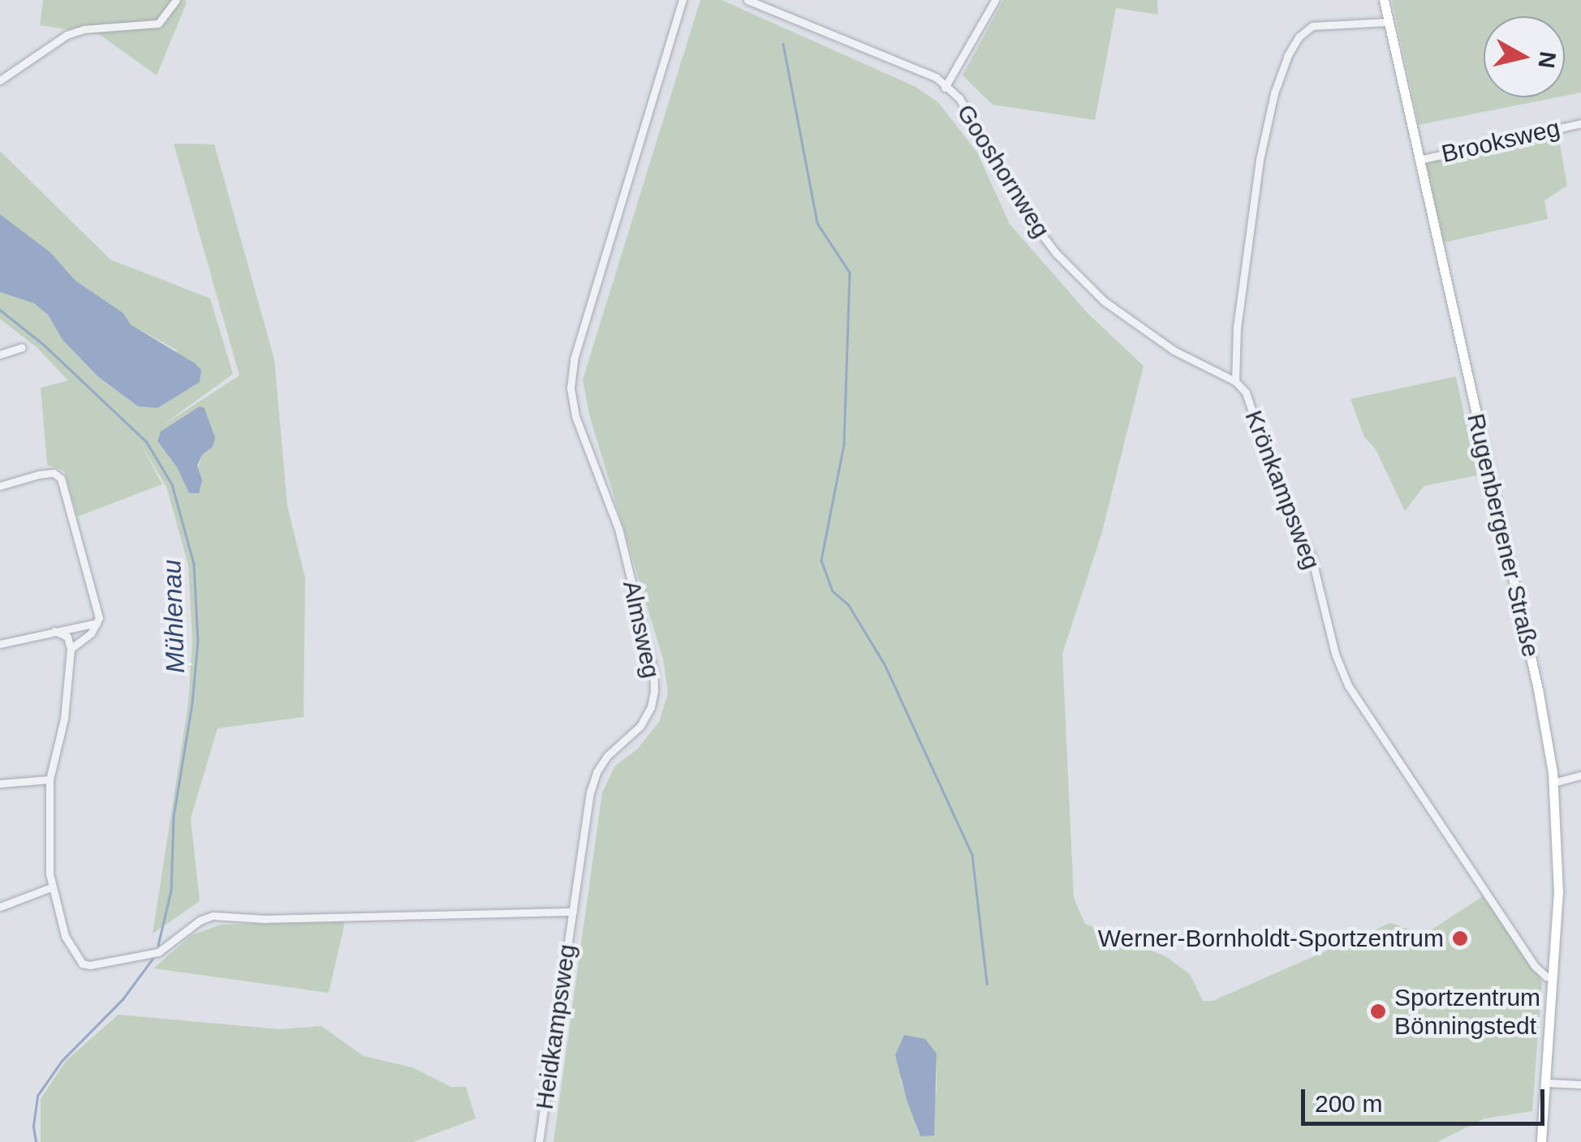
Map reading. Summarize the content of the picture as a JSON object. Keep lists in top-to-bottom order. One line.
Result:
{"streets":{"main road":["Rugenbergener Straße"],"street":["Brooksweg","Gooshornweg","Krönkampsweg","Almsweg","Heidkampsweg"]},"crossings":[["Brooksweg","Rugenbergener Straße"],["Gooshornweg","Krönkampsweg"],["Krönkampsweg","Rugenbergener Straße"],["Almsweg","Heidkampsweg"]],"water":["Mühlenau"],"places":["Werner-Bornholdt-Sportzentrum","Sportzentrum Bönningstedt"],"scale_bar":"200 m","north":"right"}
